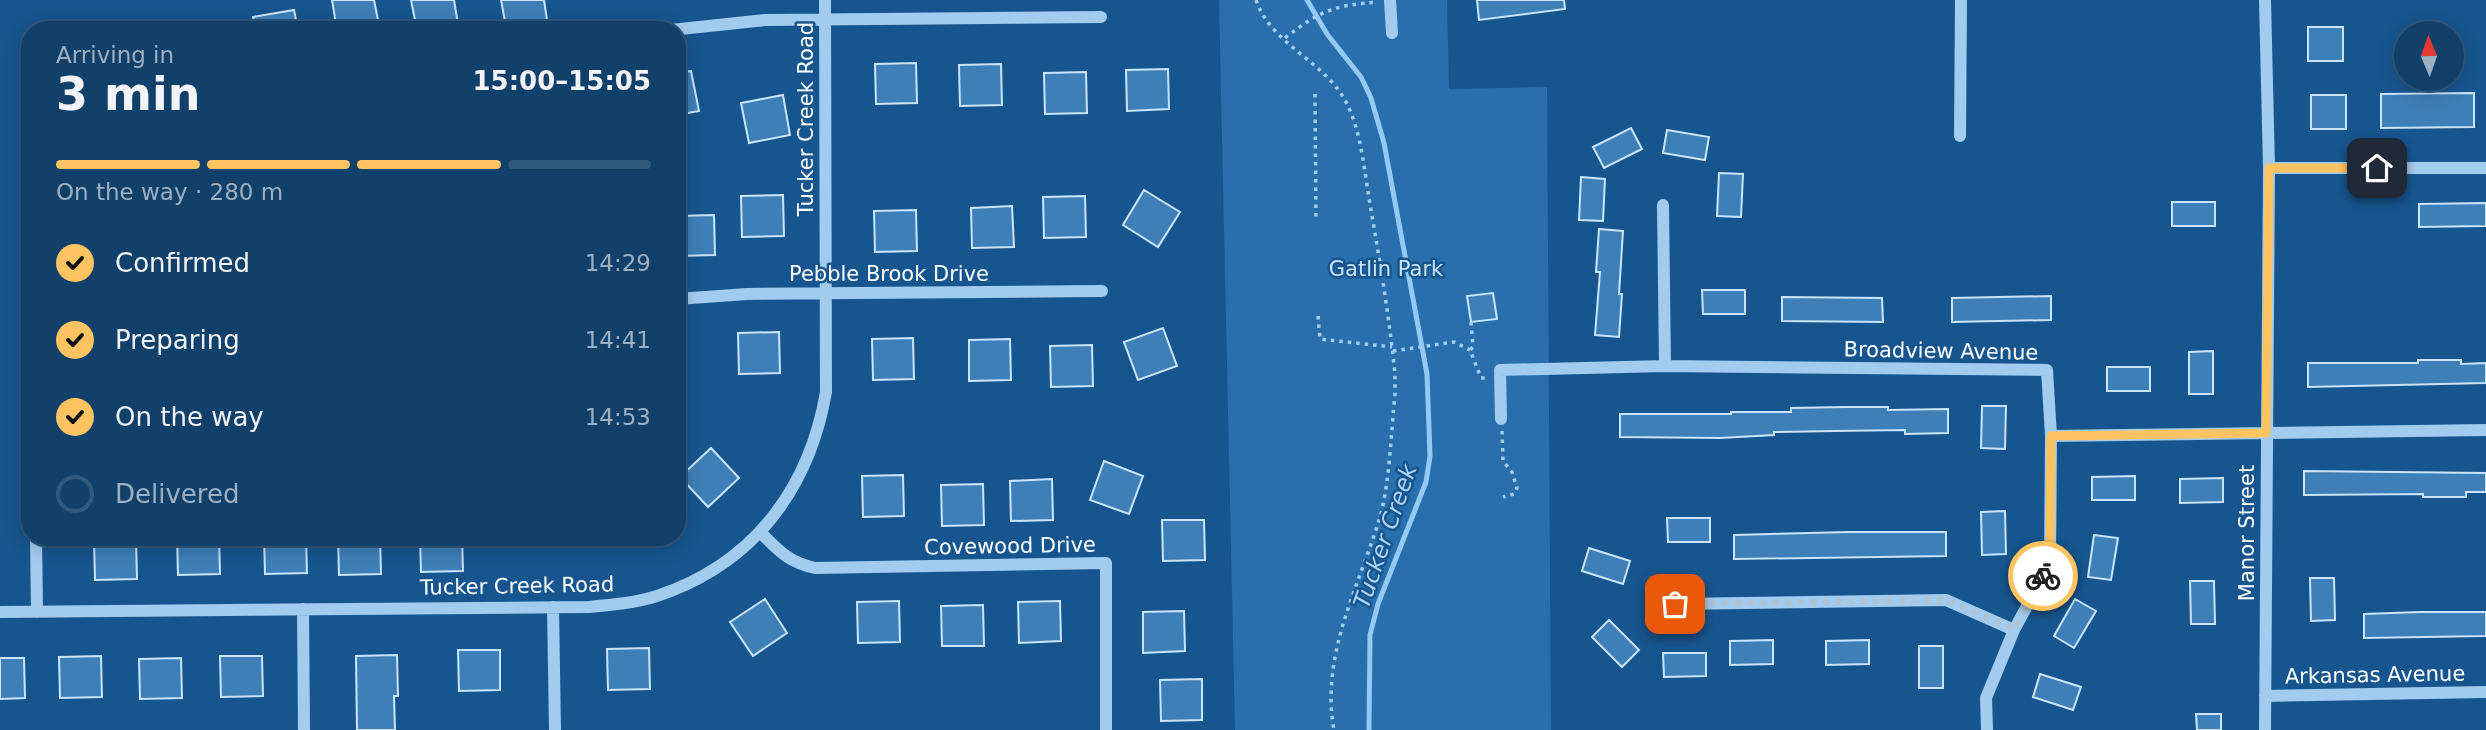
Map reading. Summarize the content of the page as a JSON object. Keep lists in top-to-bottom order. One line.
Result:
{"streets":{"street":["Tucker Creek Road","Pebble Brook Drive","Broadview Avenue","Manor Street","Covewood Drive","Arkansas Avenue"]},"crossings":[["Tucker Creek Road","Pebble Brook Drive"],["Tucker Creek Road","Covewood Drive"],["Manor Street","Arkansas Avenue"]],"water":["Tucker Creek"],"parks":["Gatlin Park"],"north":"top","page":{"heading":["3 min","Arriving in","15:00–15:05"],"bar":"On the way · 280 m","list":[["Confirmed","14:29"],["Preparing","14:41"],["On the way","14:53"],"Delivered"]}}
